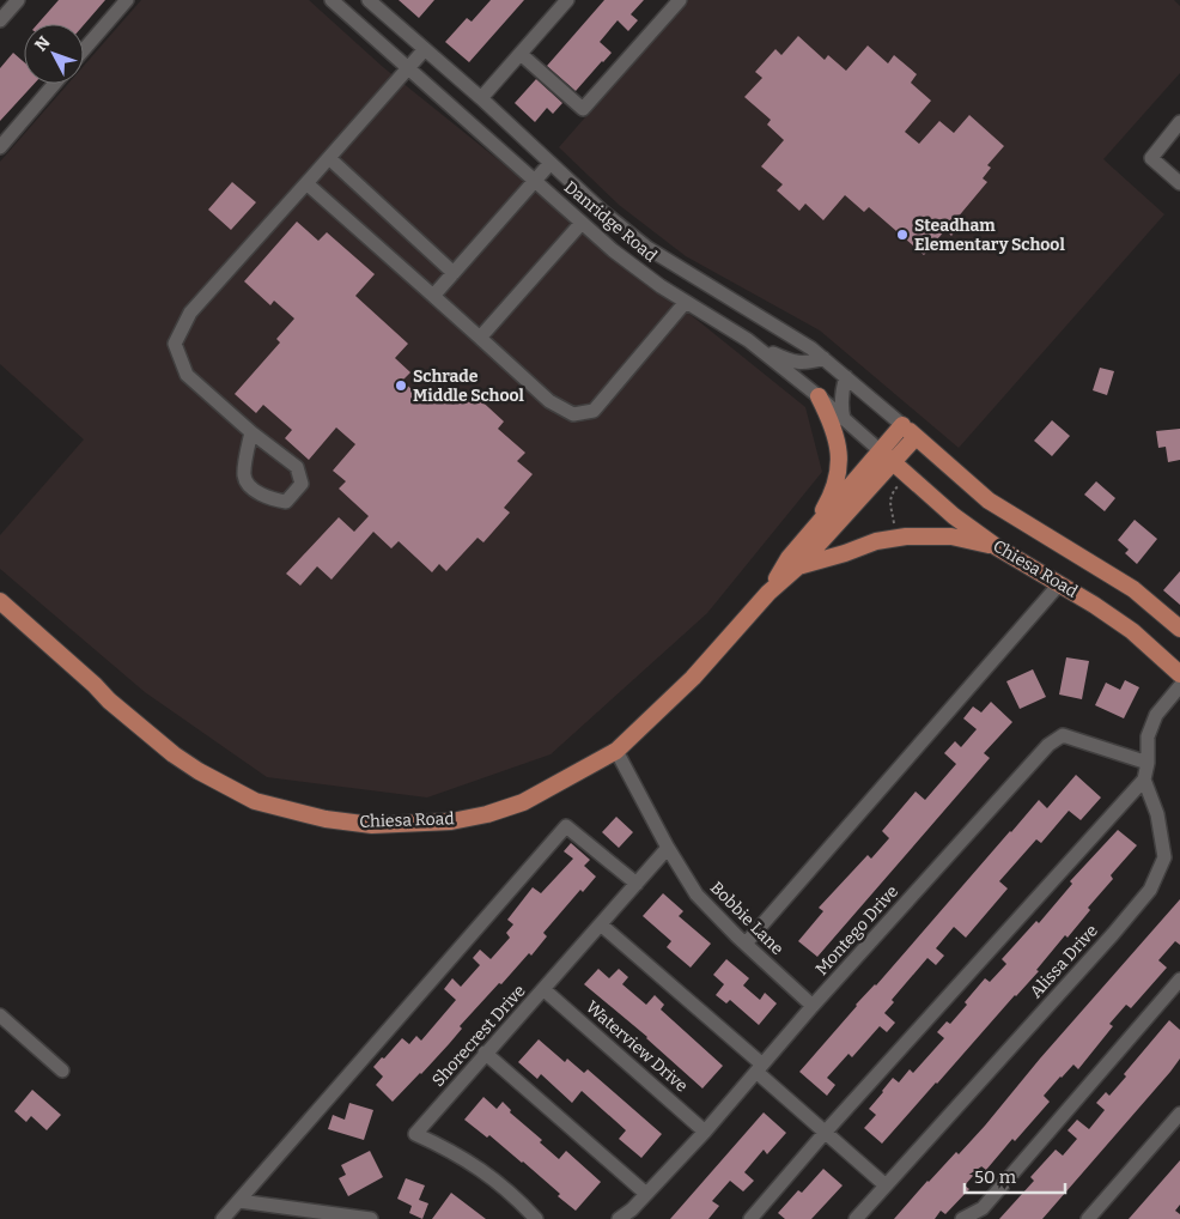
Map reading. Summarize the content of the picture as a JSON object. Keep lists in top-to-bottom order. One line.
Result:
{"streets":{"main road":["Chiesa Road"],"street":["Danridge Road","Bobbie Lane","Montego Drive","Alissa Drive","Shorecrest Drive","Waterview Drive"]},"crossings":[["Danridge Road","Chiesa Road"],["Chiesa Road","Bobbie Lane"],["Bobbie Lane","Montego Drive"],["Bobbie Lane","Shorecrest Drive"],["Montego Drive","Waterview Drive"],["Shorecrest Drive","Waterview Drive"]],"places":["Steadham Elementary School","Schrade Middle School"],"scale_bar":"50 m","north":"top left"}
